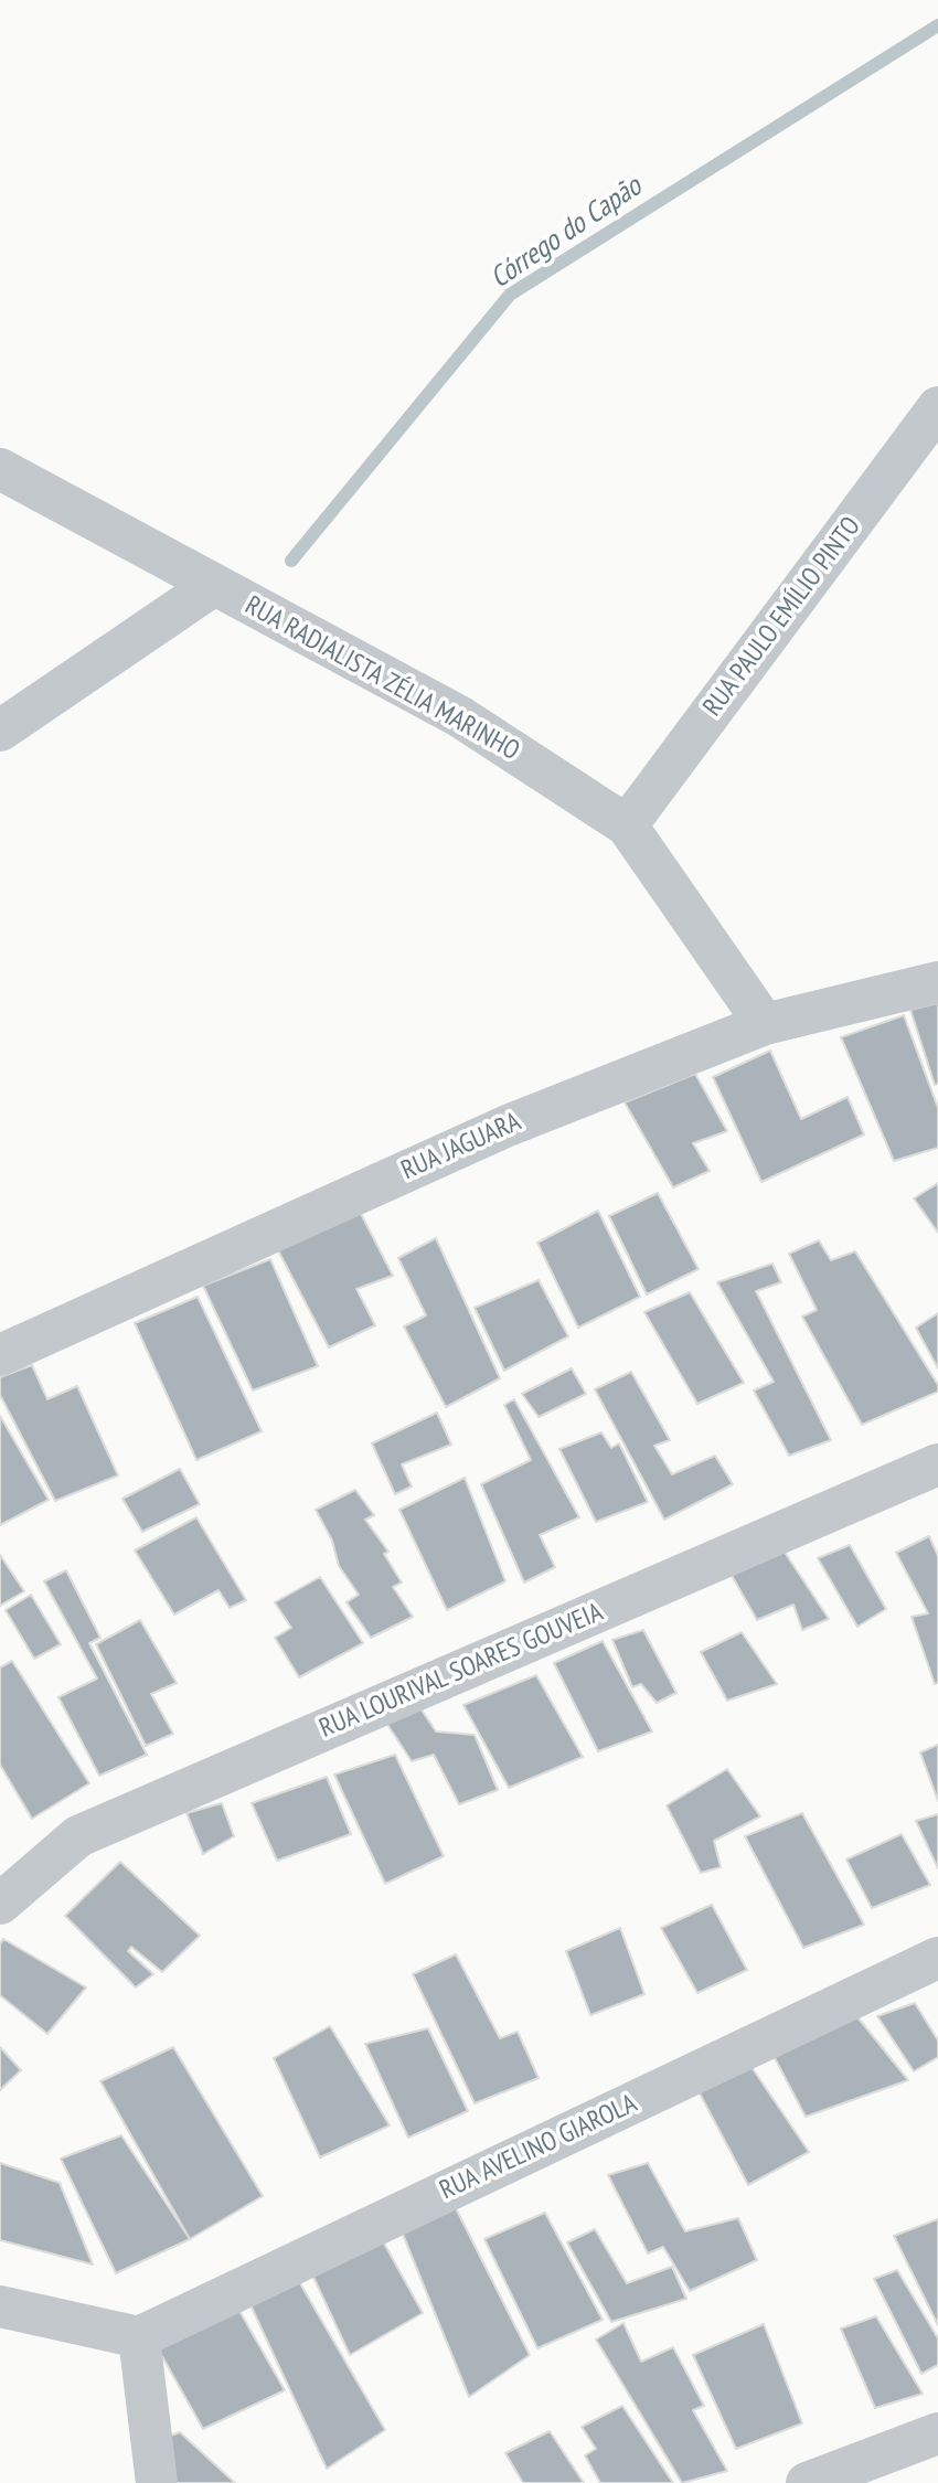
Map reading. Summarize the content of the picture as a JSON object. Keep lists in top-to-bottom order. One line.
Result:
{"streets":{"street":["RUA PAULO EMÍLIO PINTO","RUA RADIALISTA ZÉLIA MARINHO","RUA JAGUARA","RUA LOURIVAL SOARES GOUVEIA","RUA AVELINO GIAROLA"]},"crossings":[["RUA PAULO EMÍLIO PINTO","RUA RADIALISTA ZÉLIA MARINHO"],["RUA RADIALISTA ZÉLIA MARINHO","RUA JAGUARA"]],"water":["Córrego do Capão"]}
